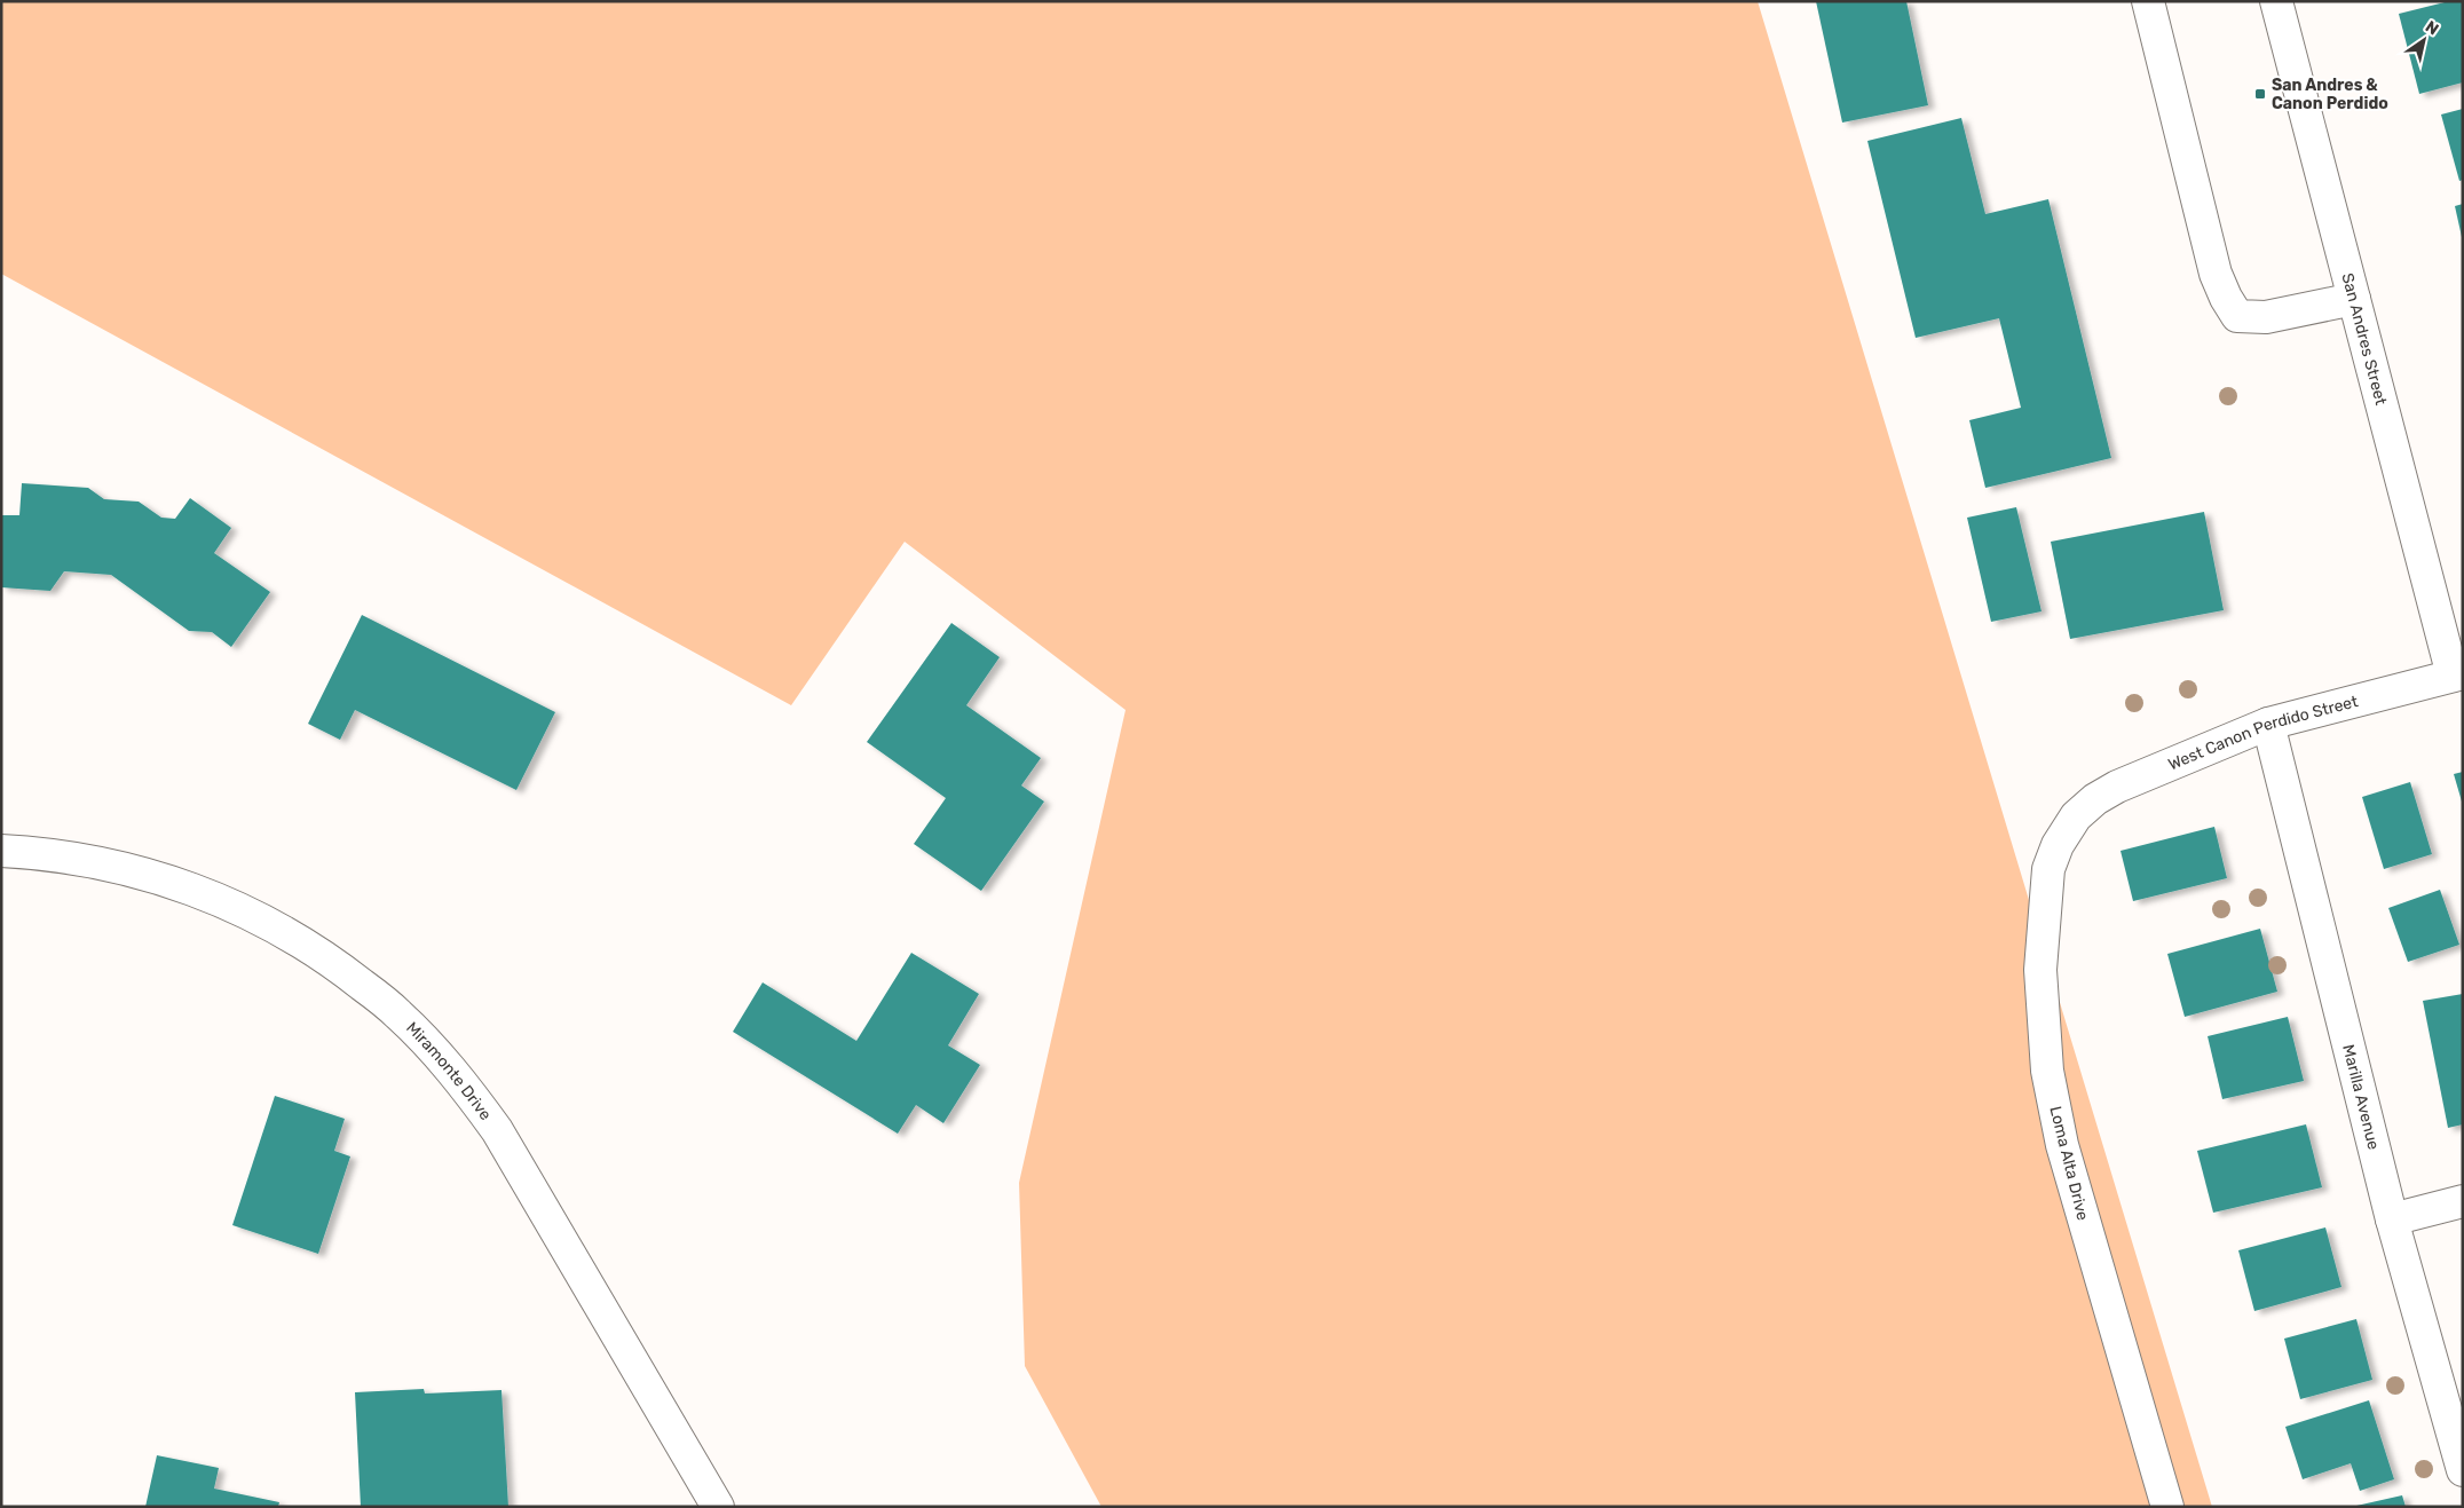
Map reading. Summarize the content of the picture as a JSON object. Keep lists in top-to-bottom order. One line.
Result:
{"streets":{"street":["San Andres Street","West Canon Perdido Street","Miramonte Drive","Marilla Avenue","Loma Alta Drive"]},"crossings":[["San Andres Street","West Canon Perdido Street"],["West Canon Perdido Street","Marilla Avenue"],["West Canon Perdido Street","Loma Alta Drive"]],"places":{"transit":["San Andres & Canon Perdido"]},"north":"top right"}
